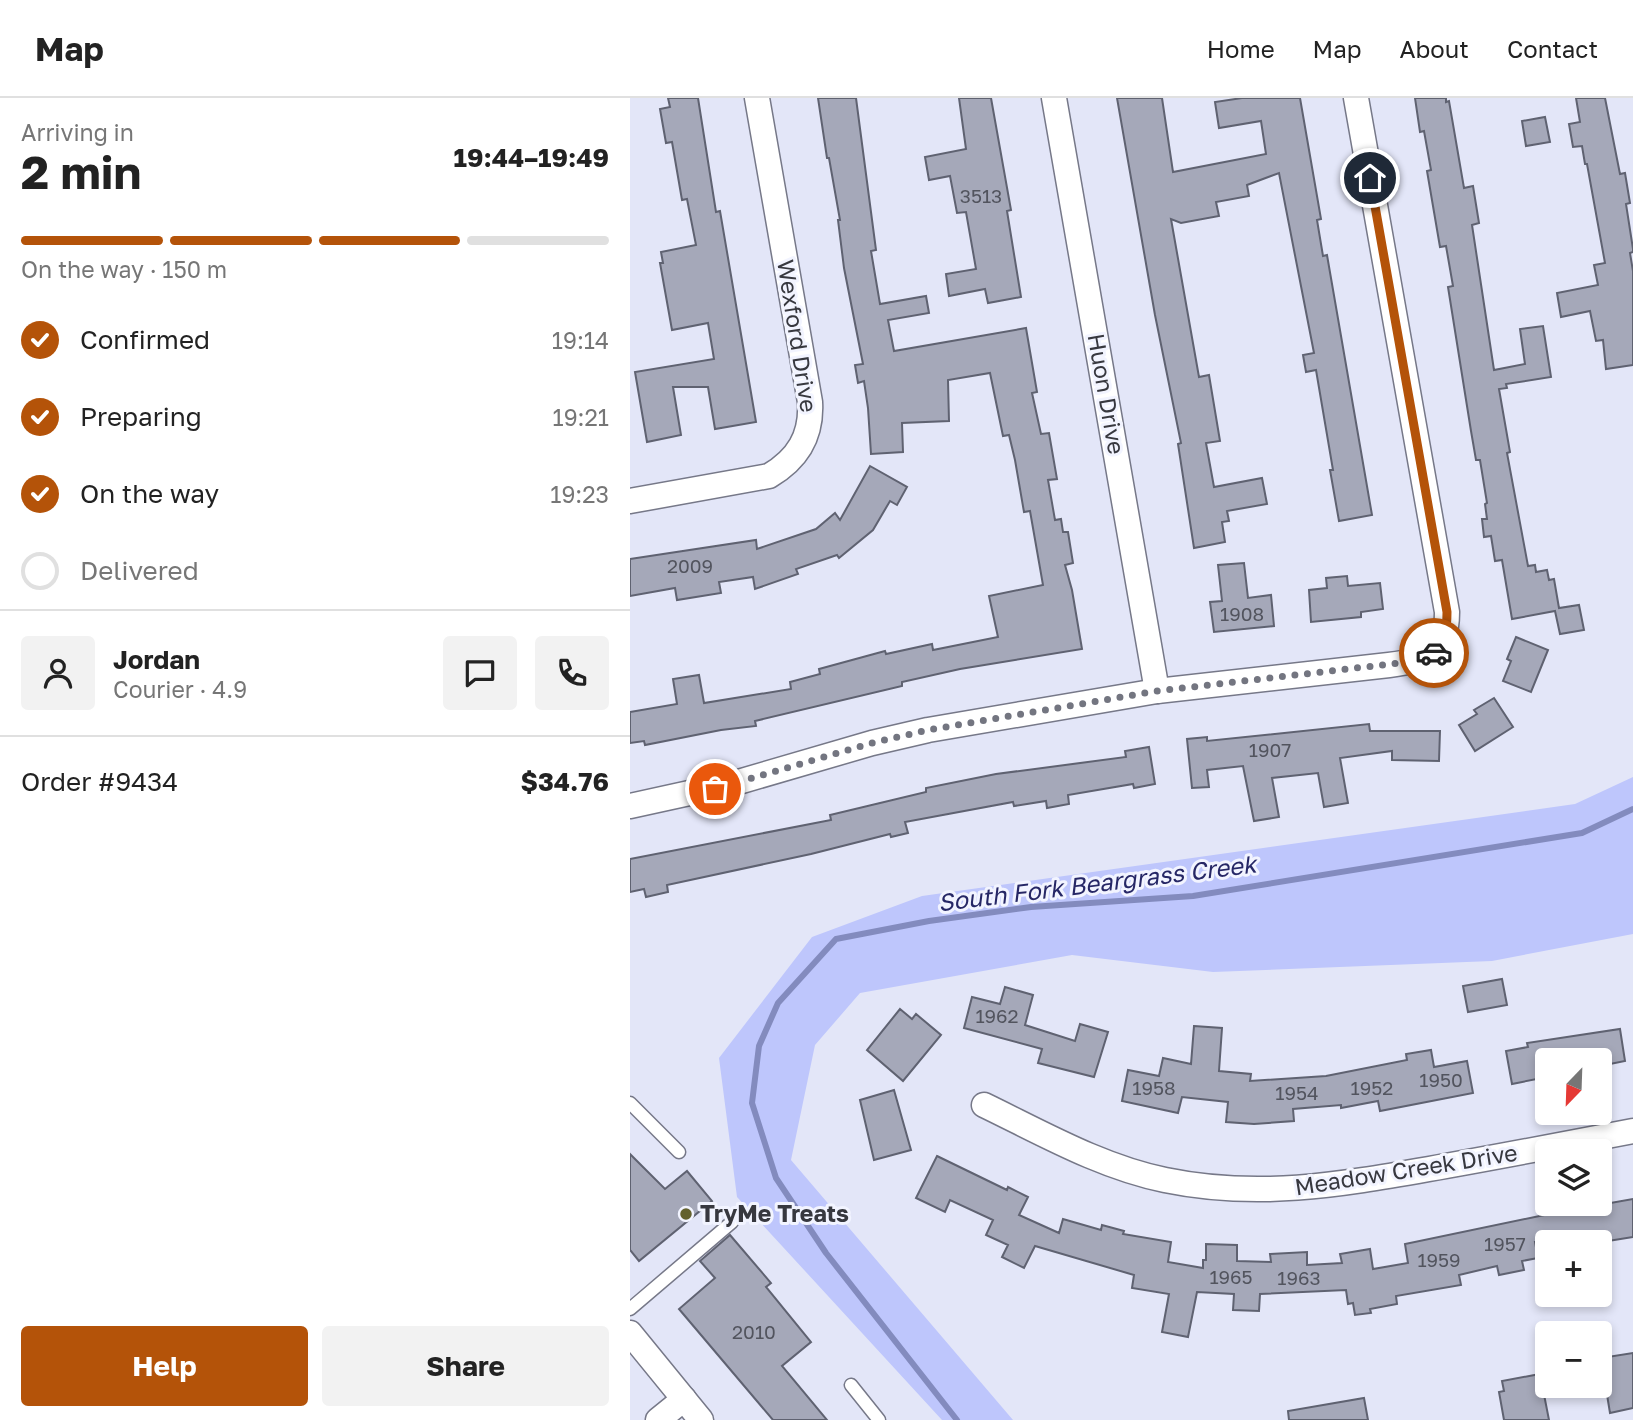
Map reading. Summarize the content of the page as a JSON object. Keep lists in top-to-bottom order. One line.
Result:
{"streets":{"street":["Wexford Drive","Huon Drive","Meadow Creek Drive"]},"water":["South Fork Beargrass Creek"],"places":["TryMe Treats"],"house_numbers":["3513","2009","1908","1907","1962","1950","1958","1952","1954","1957","1959","1965","1963","2010"],"north":"bottom left","page":{"header":"Map","nav":["Home","Map","About","Contact"],"heading":["2 min","Arriving in","19:44–19:49"],"panel":["Jordan","Courier · 4.9","Order #9434","$34.76"],"bar":"On the way · 150 m","list":[["Confirmed","19:14"],["Preparing","19:21"],["On the way","19:23"],"Delivered"],"map_buttons":["+","−"],"buttons":["Help","Share"]}}
